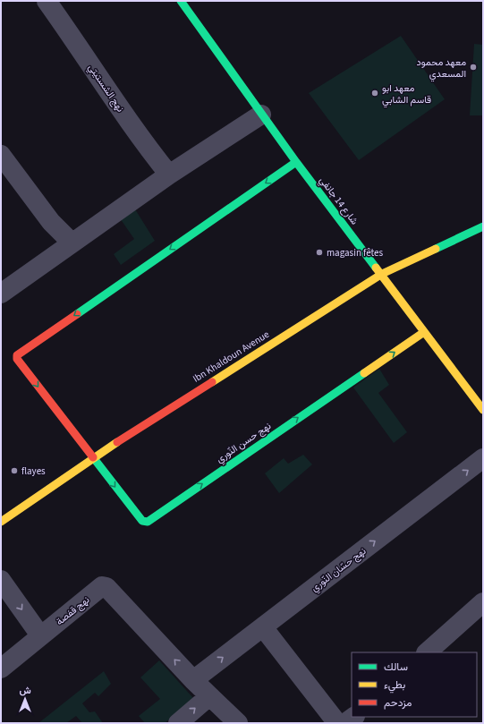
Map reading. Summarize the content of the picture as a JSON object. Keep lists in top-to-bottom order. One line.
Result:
{"streets":{"street":["نهج الشستيتي","شارع 14 جانفي","Ibn Khaldoun Avenue","نهج حسن النّوري","نهج حسّان النّوري","نهج قفصة"]},"crossings":[["شارع 14 جانفي","Ibn Khaldoun Avenue"],["شارع 14 جانفي","نهج حسن النّوري"],["Ibn Khaldoun Avenue","نهج حسن النّوري"],["نهج حسّان النّوري","نهج قفصة"]],"one_way":["نهج حسّان النّوري"],"places":["معهد محمود المسعدي","معهد ابو قاسم الشابي","magasin fêtes","flayes"],"legend":["سالك","بطيء","مزدحم"],"north":"top"}
